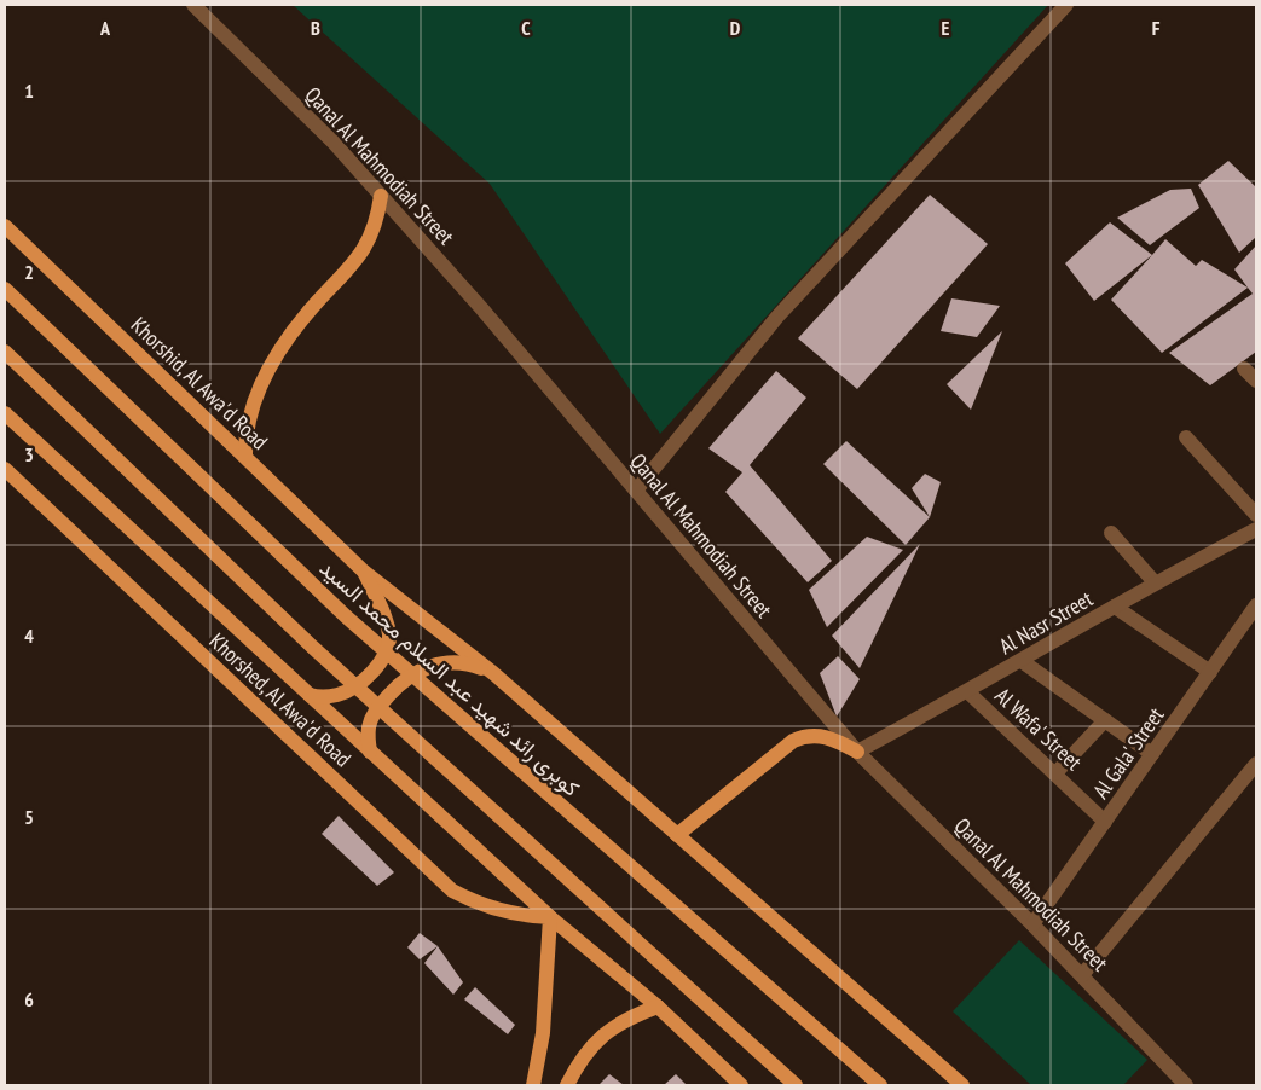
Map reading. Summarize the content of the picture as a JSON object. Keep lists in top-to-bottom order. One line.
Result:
{"streets":{"main road":["Khorshid, Al Awa'd Road","كوبرى رائد شهيد عبد السلام محمد السيد","Khorshed, Al Awa'd Road"],"street":["Qanal Al Mahmodiah Street","Al Nasr Street","Al Wafa' Street","Al Gala' Street"]},"crossings":[["Qanal Al Mahmodiah Street","Al Nasr Street"],["Qanal Al Mahmodiah Street","Al Gala' Street"],["Al Nasr Street","Al Wafa' Street"],["Al Wafa' Street","Al Gala' Street"]],"grid":{"columns":["A","B","C","D","E","F"],"rows":["1","2","3","4","5","6"]}}
